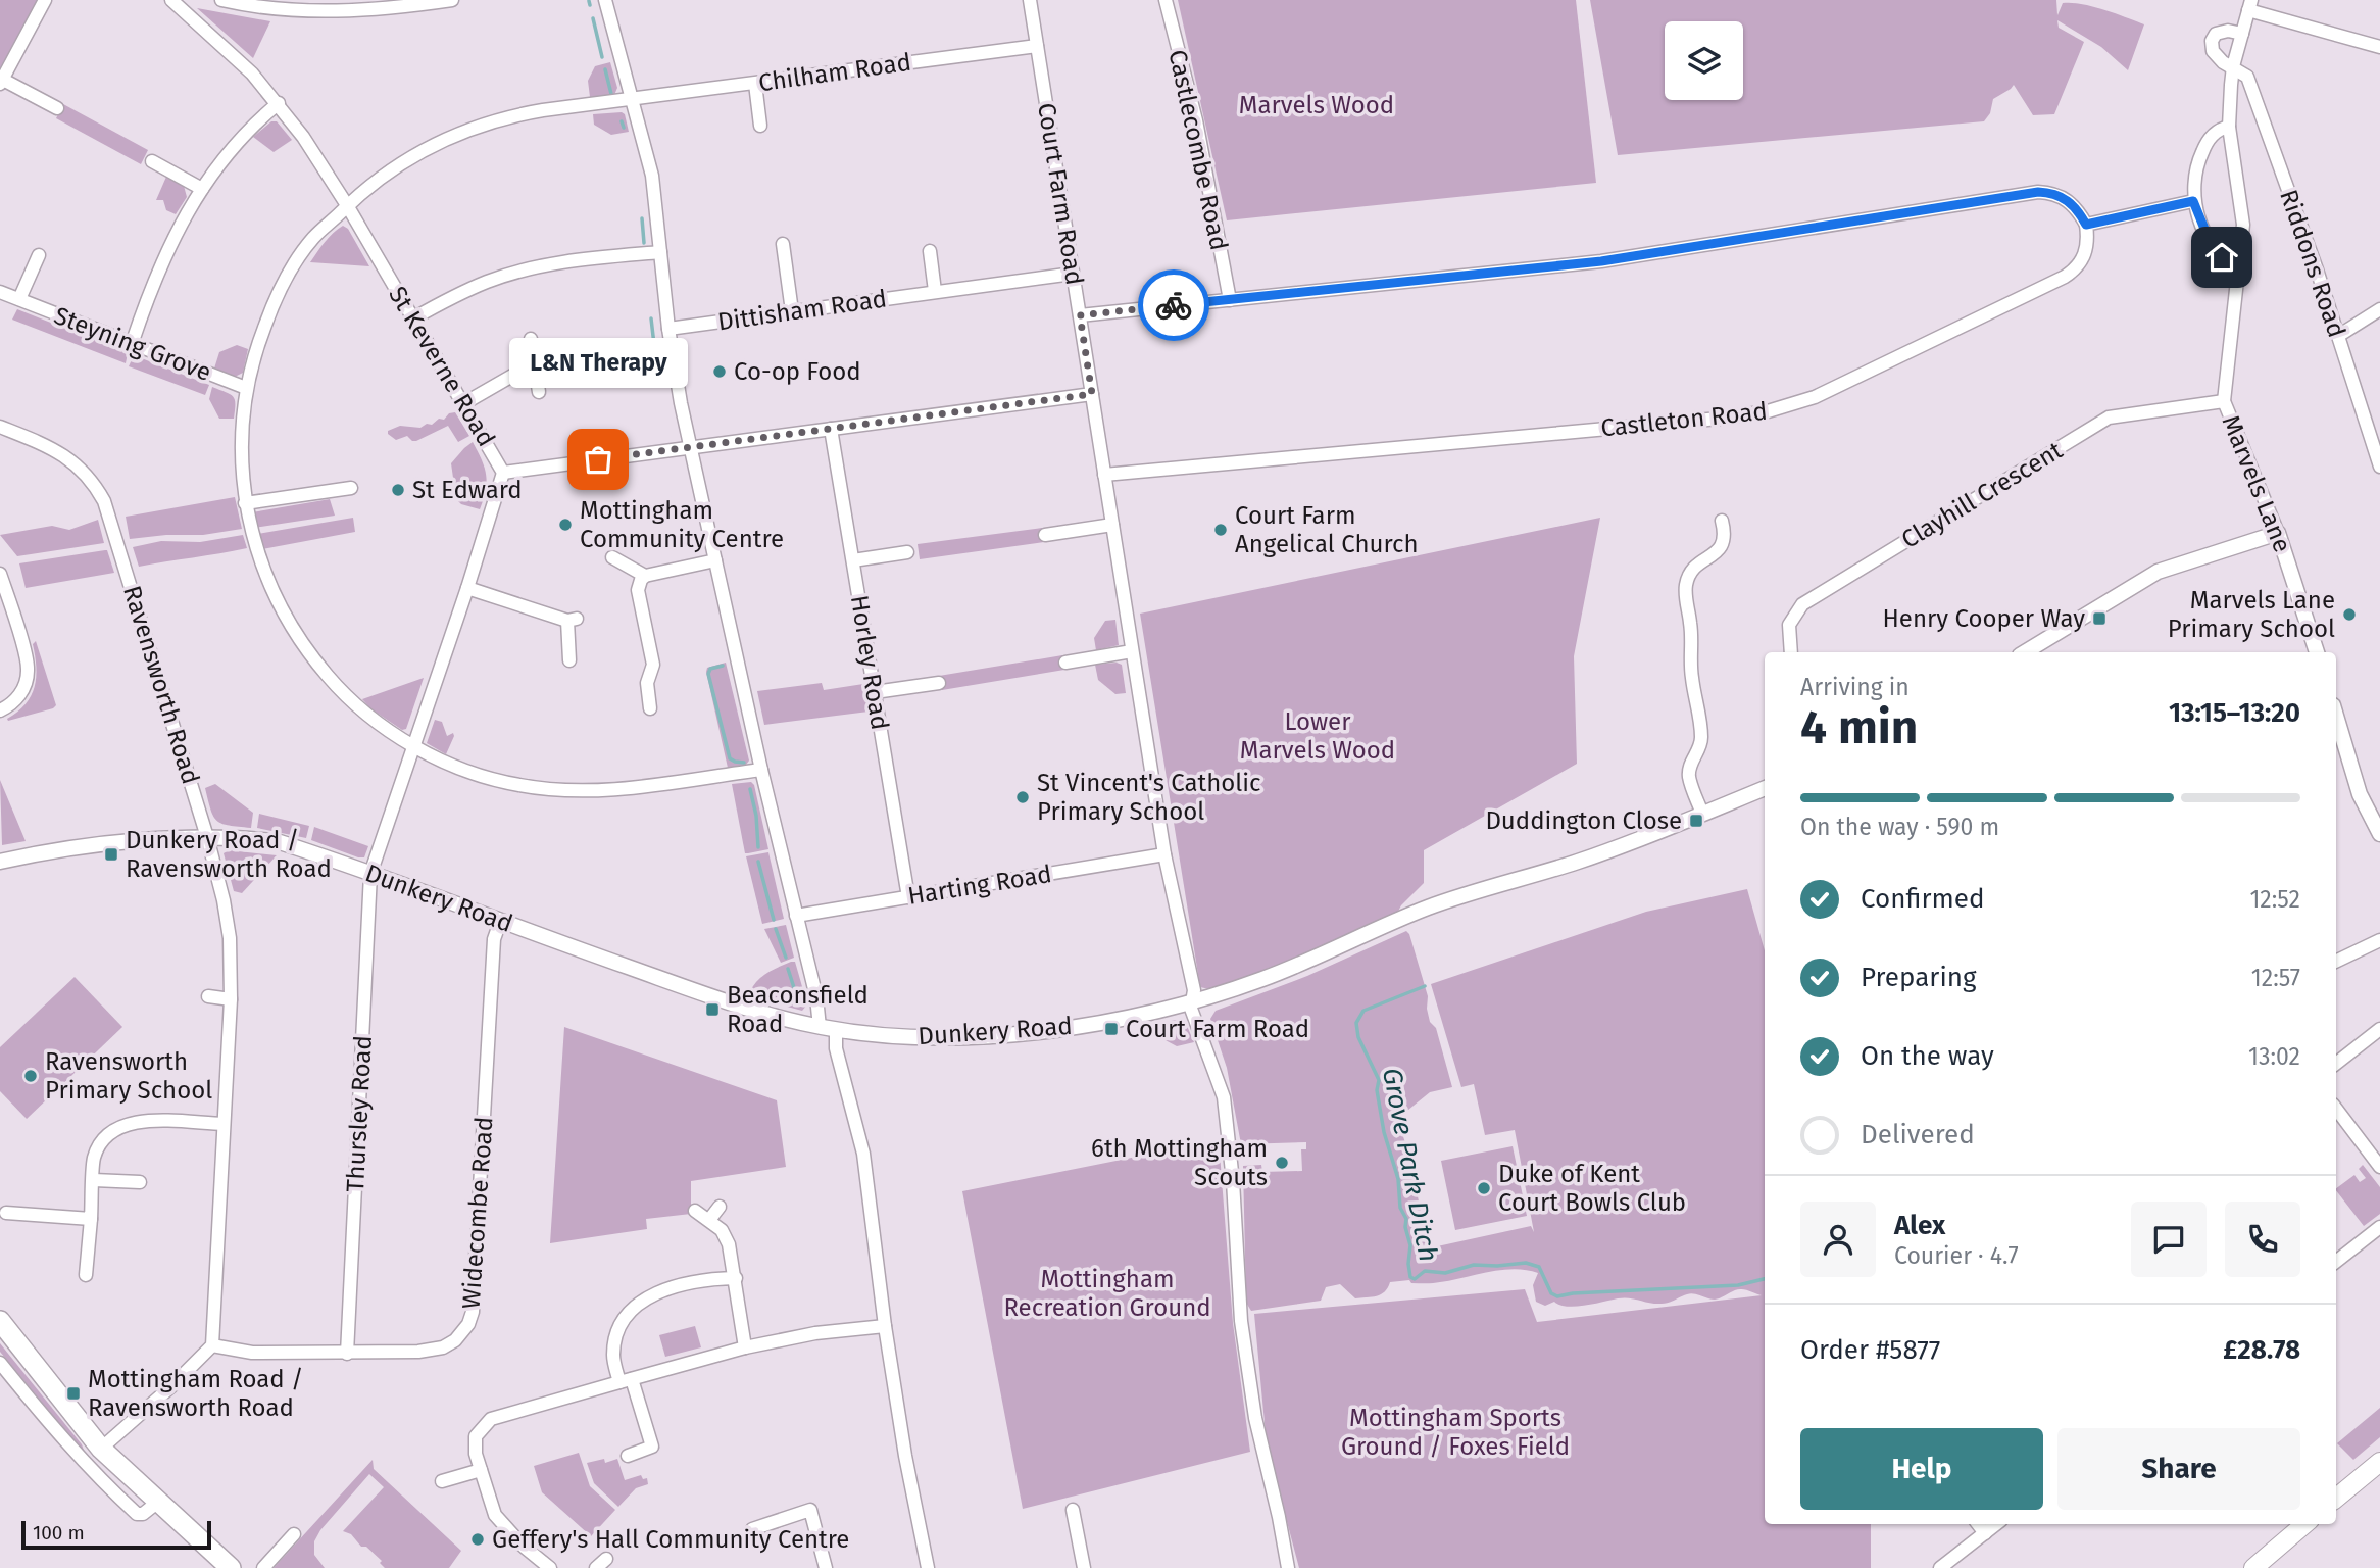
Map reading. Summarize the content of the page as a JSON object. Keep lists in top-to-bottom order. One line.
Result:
{"streets":{"street":["Chilham Road","Castlecombe Road","Court Farm Road","Riddons Road","Dittisham Road","Steyning Grove","St Keverne Road","Castleton Road","Marvels Lane","Clayhill Crescent","Horley Road","Ravensworth Road","Harting Road","Dunkery Road","Thursley Road","Widecombe Road"]},"crossings":[["Chilham Road","Court Farm Road"],["Chilham Road","Steyning Grove"],["Chilham Road","St Keverne Road"],["Court Farm Road","Dittisham Road"],["Court Farm Road","Castleton Road"],["Court Farm Road","Harting Road"],["Court Farm Road","Dunkery Road"],["Riddons Road","Marvels Lane"],["St Keverne Road","Dunkery Road"],["St Keverne Road","Thursley Road"],["Marvels Lane","Clayhill Crescent"],["Horley Road","Harting Road"],["Ravensworth Road","Dunkery Road"],["Ravensworth Road","Widecombe Road"],["Dunkery Road","Thursley Road"],["Dunkery Road","Widecombe Road"],["Thursley Road","Widecombe Road"]],"water":["Grove Park Ditch"],"parks":["Marvels Wood","Lower Marvels Wood","Mottingham Recreation Ground","Mottingham Sports Ground / Foxes Field"],"places":{"other":["Co-op Food","L&N Therapy","St Edward","Mottingham Community Centre","Court Farm Angelical Church","Marvels Lane Primary School","St Vincent's Catholic Primary School","Ravensworth Primary School","6th Mottingham Scouts","Duke of Kent Court Bowls Club","Geffery's Hall Community Centre"],"transit":["Henry Cooper Way","Duddington Close","Dunkery Road / Ravensworth Road","Beaconsfield Road","Court Farm Road","Mottingham Road / Ravensworth Road"]},"scale_bar":"100 m","page":{"bubble":"L&N Therapy","heading":["4 min","Arriving in","13:15–13:20"],"panel":["Alex","Courier · 4.7","Order #5877","£28.78"],"bar":"On the way · 590 m","list":[["Confirmed","12:52"],["Preparing","12:57"],["On the way","13:02"],"Delivered"],"buttons":["Help","Share"],"scale":"100 m"}}
